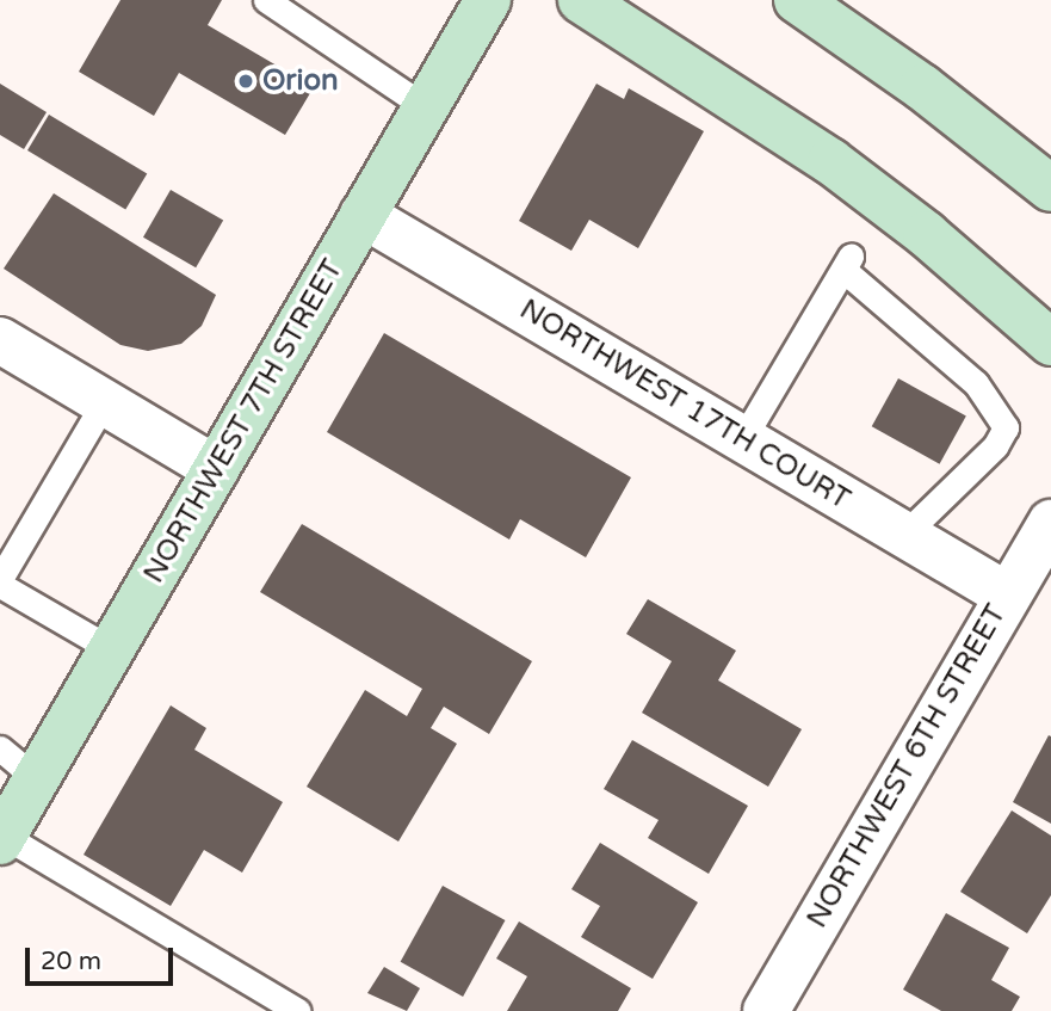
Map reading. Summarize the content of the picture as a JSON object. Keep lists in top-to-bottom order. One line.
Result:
{"streets":{"main road":["NORTHWEST 7TH STREET"],"street":["NORTHWEST 17TH COURT","NORTHWEST 6TH STREET"]},"crossings":[["NORTHWEST 17TH COURT","NORTHWEST 7TH STREET"],["NORTHWEST 17TH COURT","NORTHWEST 6TH STREET"]],"places":["Orion"],"scale_bar":"20 m"}
